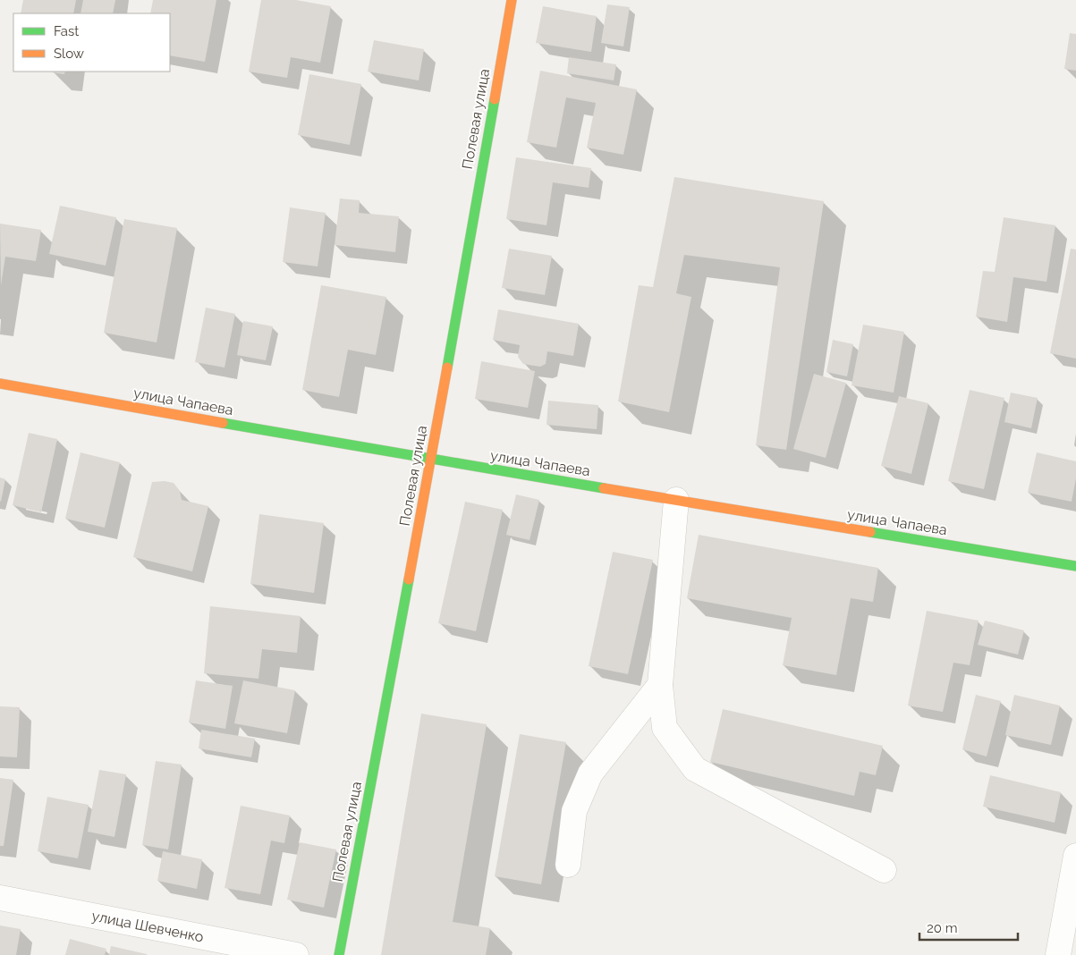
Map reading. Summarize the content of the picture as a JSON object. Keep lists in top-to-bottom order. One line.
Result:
{"streets":{"street":["Полевая улица","улица Чапаева","улица Шевченко"]},"crossings":[["Полевая улица","улица Чапаева"]],"legend":["Fast","Slow"],"scale_bar":"20 m"}
